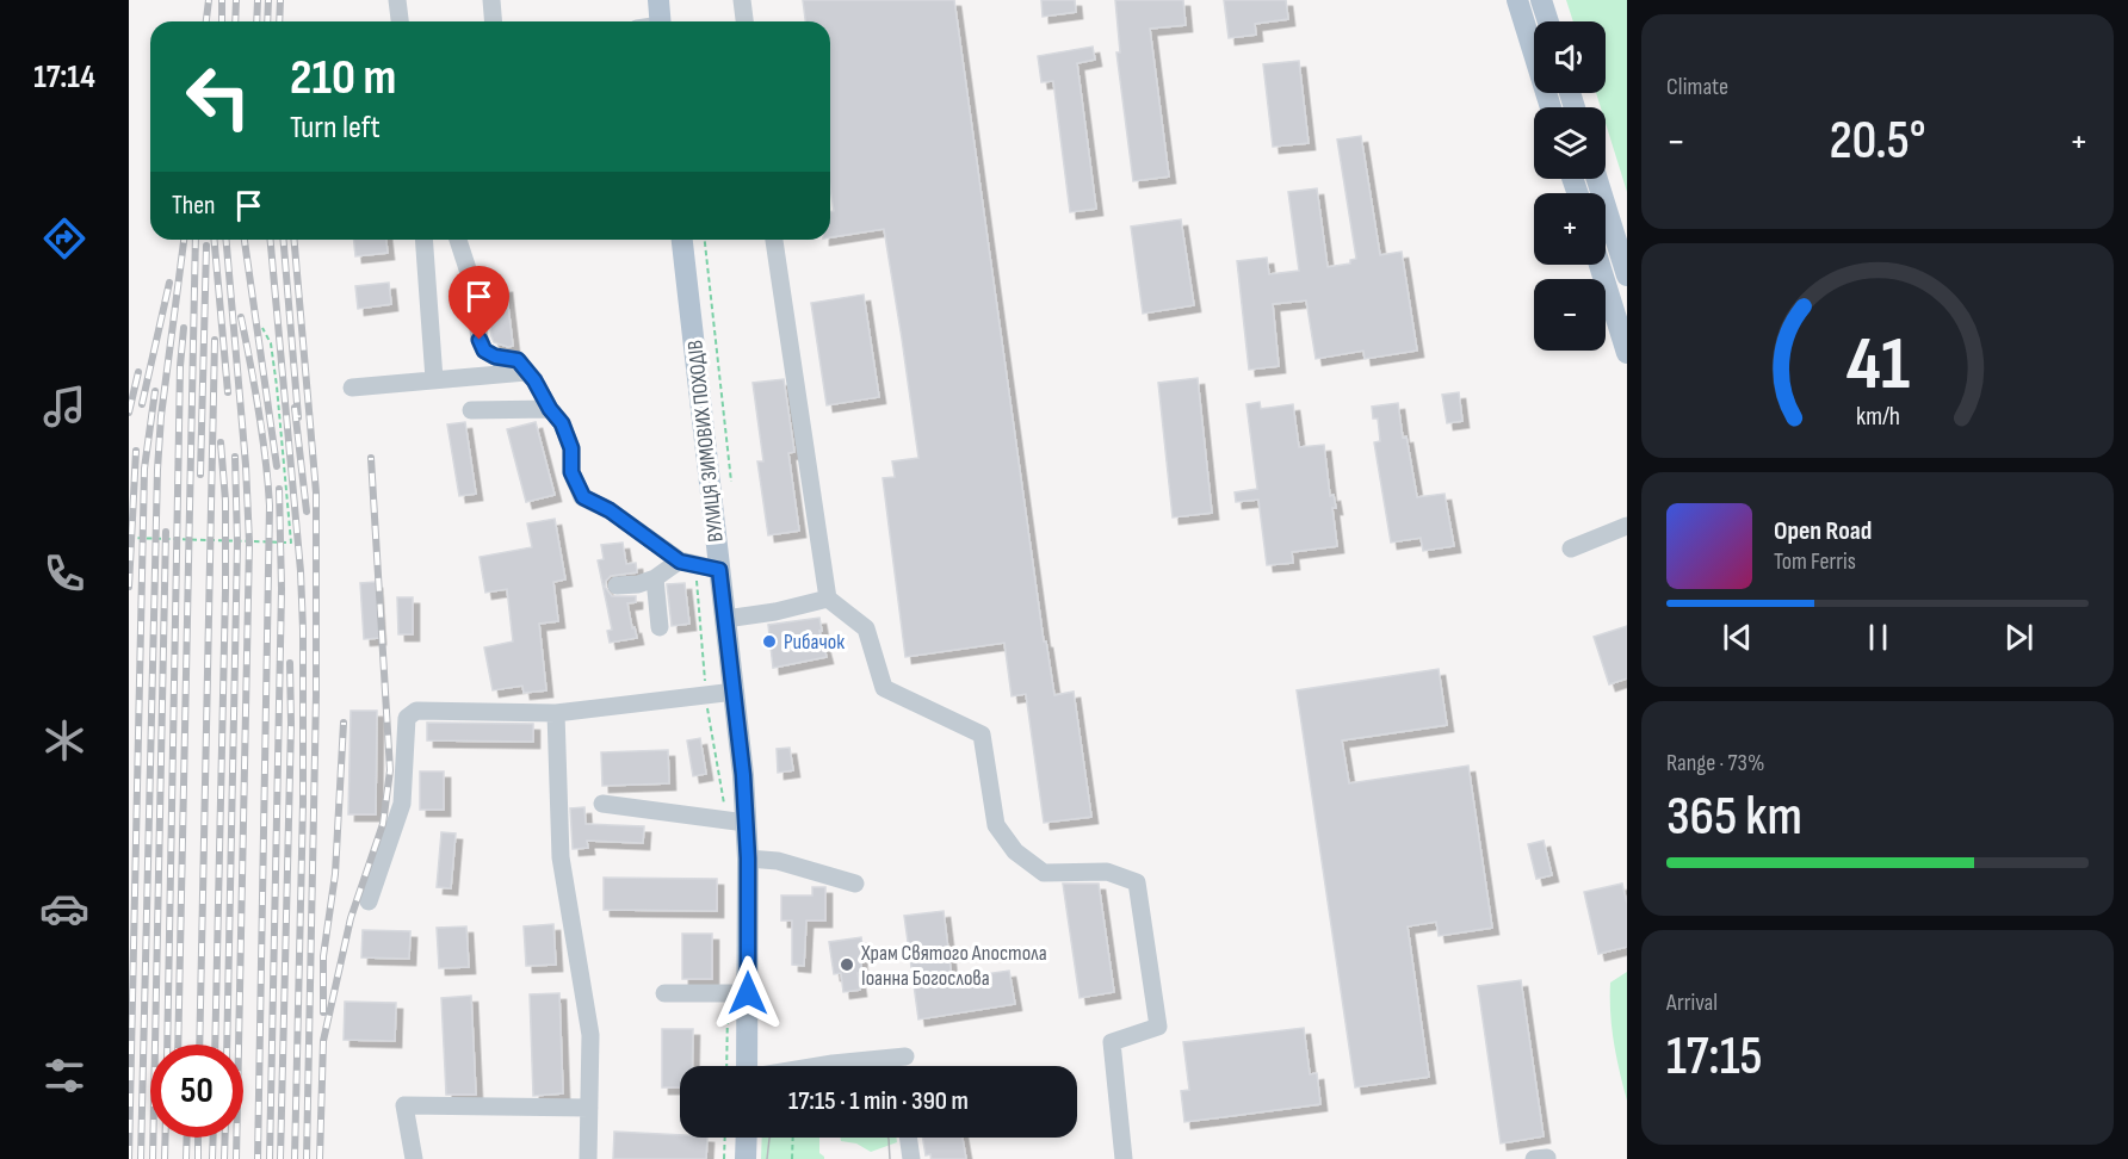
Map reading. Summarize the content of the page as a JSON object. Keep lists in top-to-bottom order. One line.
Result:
{"streets":{"main road":["ВУЛИЦЯ ЗИМОВИХ ПОХОДІВ"]},"places":["Рибачок","Храм Святого Апостола Іоанна Богослова"],"page":{"tabs":"17:14","tile":["Climate",["Range · 73%","365 km"],["Arrival","17:15"]],"map_buttons":["+","−"],"turn":["210 m","Turn left"],"heat":["−","20.5°","+"],"then":"Then","song":["Open Road","Tom Ferris"],"limit":"50","trip":"17:15 · 1 min · 390 m","gauge":["41","km/h"]}}
